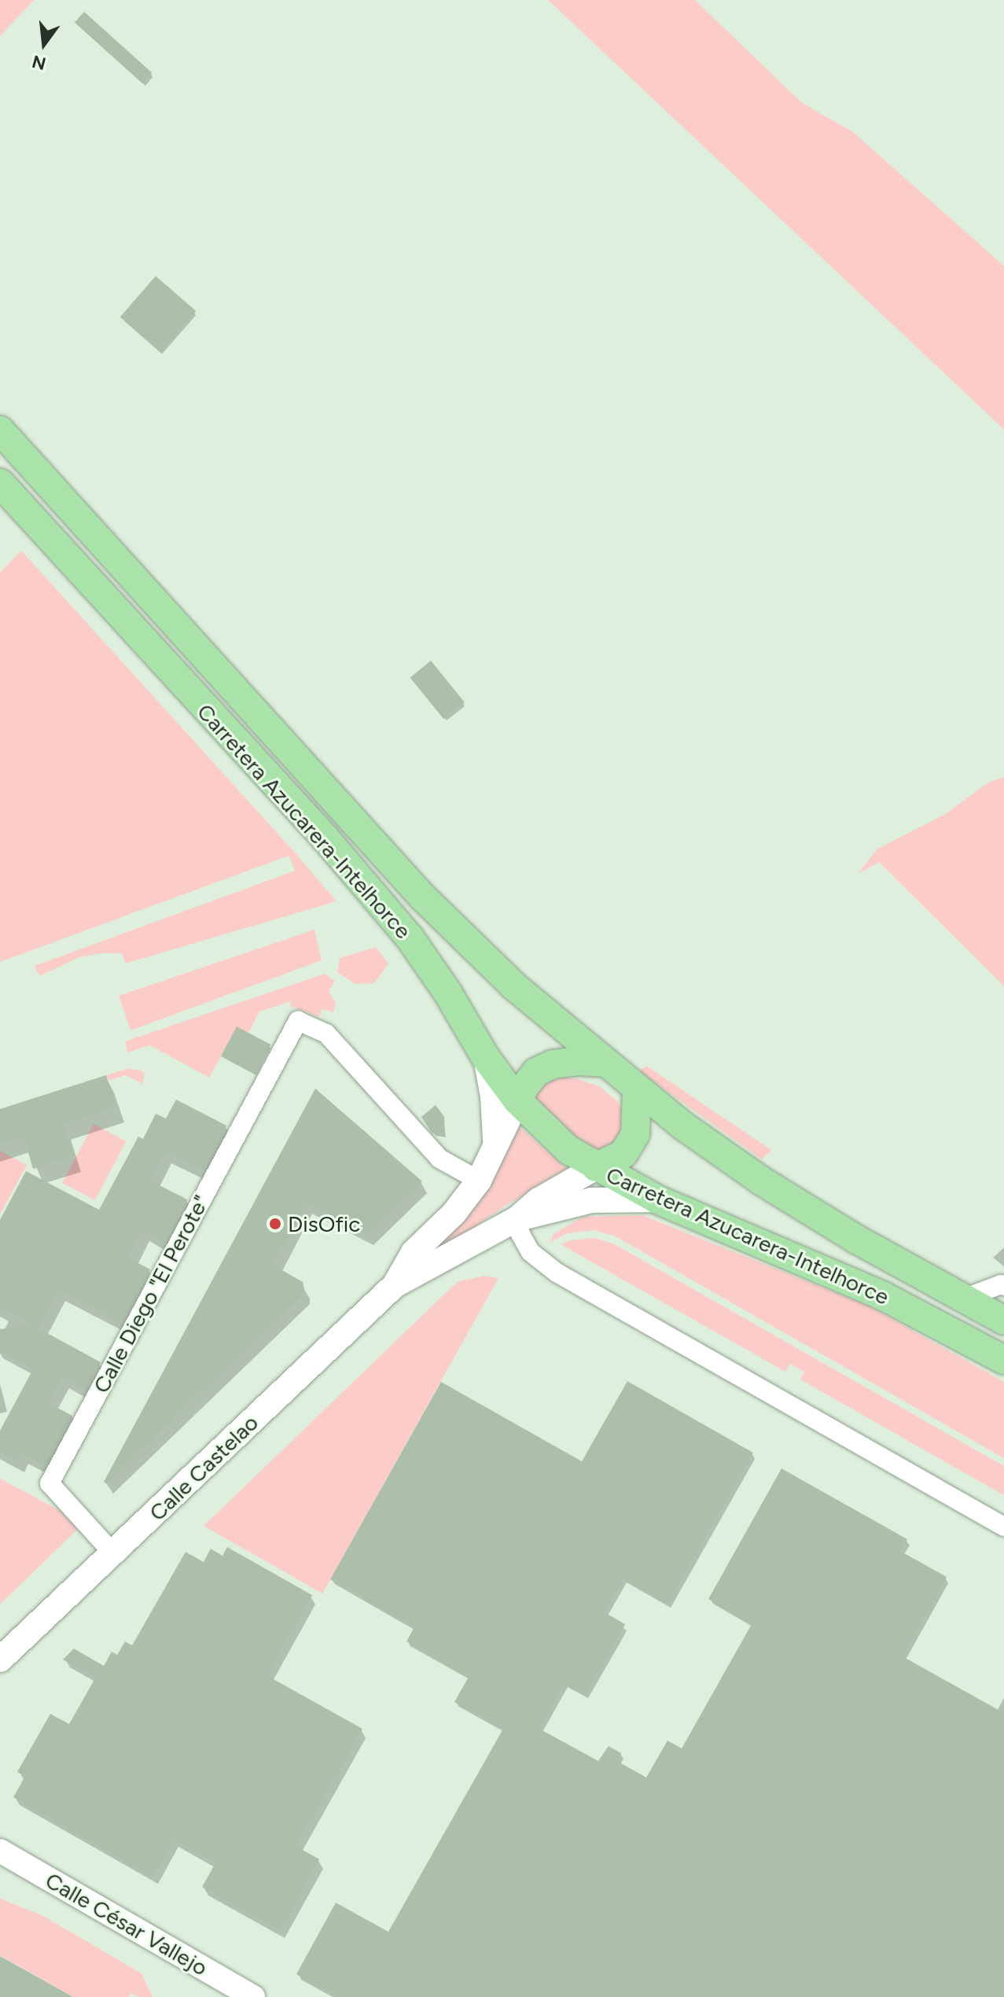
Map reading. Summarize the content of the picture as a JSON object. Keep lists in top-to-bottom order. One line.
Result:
{"streets":{"main road":["Carretera Azucarera-Intelhorce","Calle Castelao"],"street":["Calle Diego \"El Perote\"","Calle César Vallejo"]},"crossings":[["Carretera Azucarera-Intelhorce","Calle Castelao"],["Calle Diego \"El Perote\"","Calle Castelao"]],"places":["DisOfic"],"north":"bottom"}
